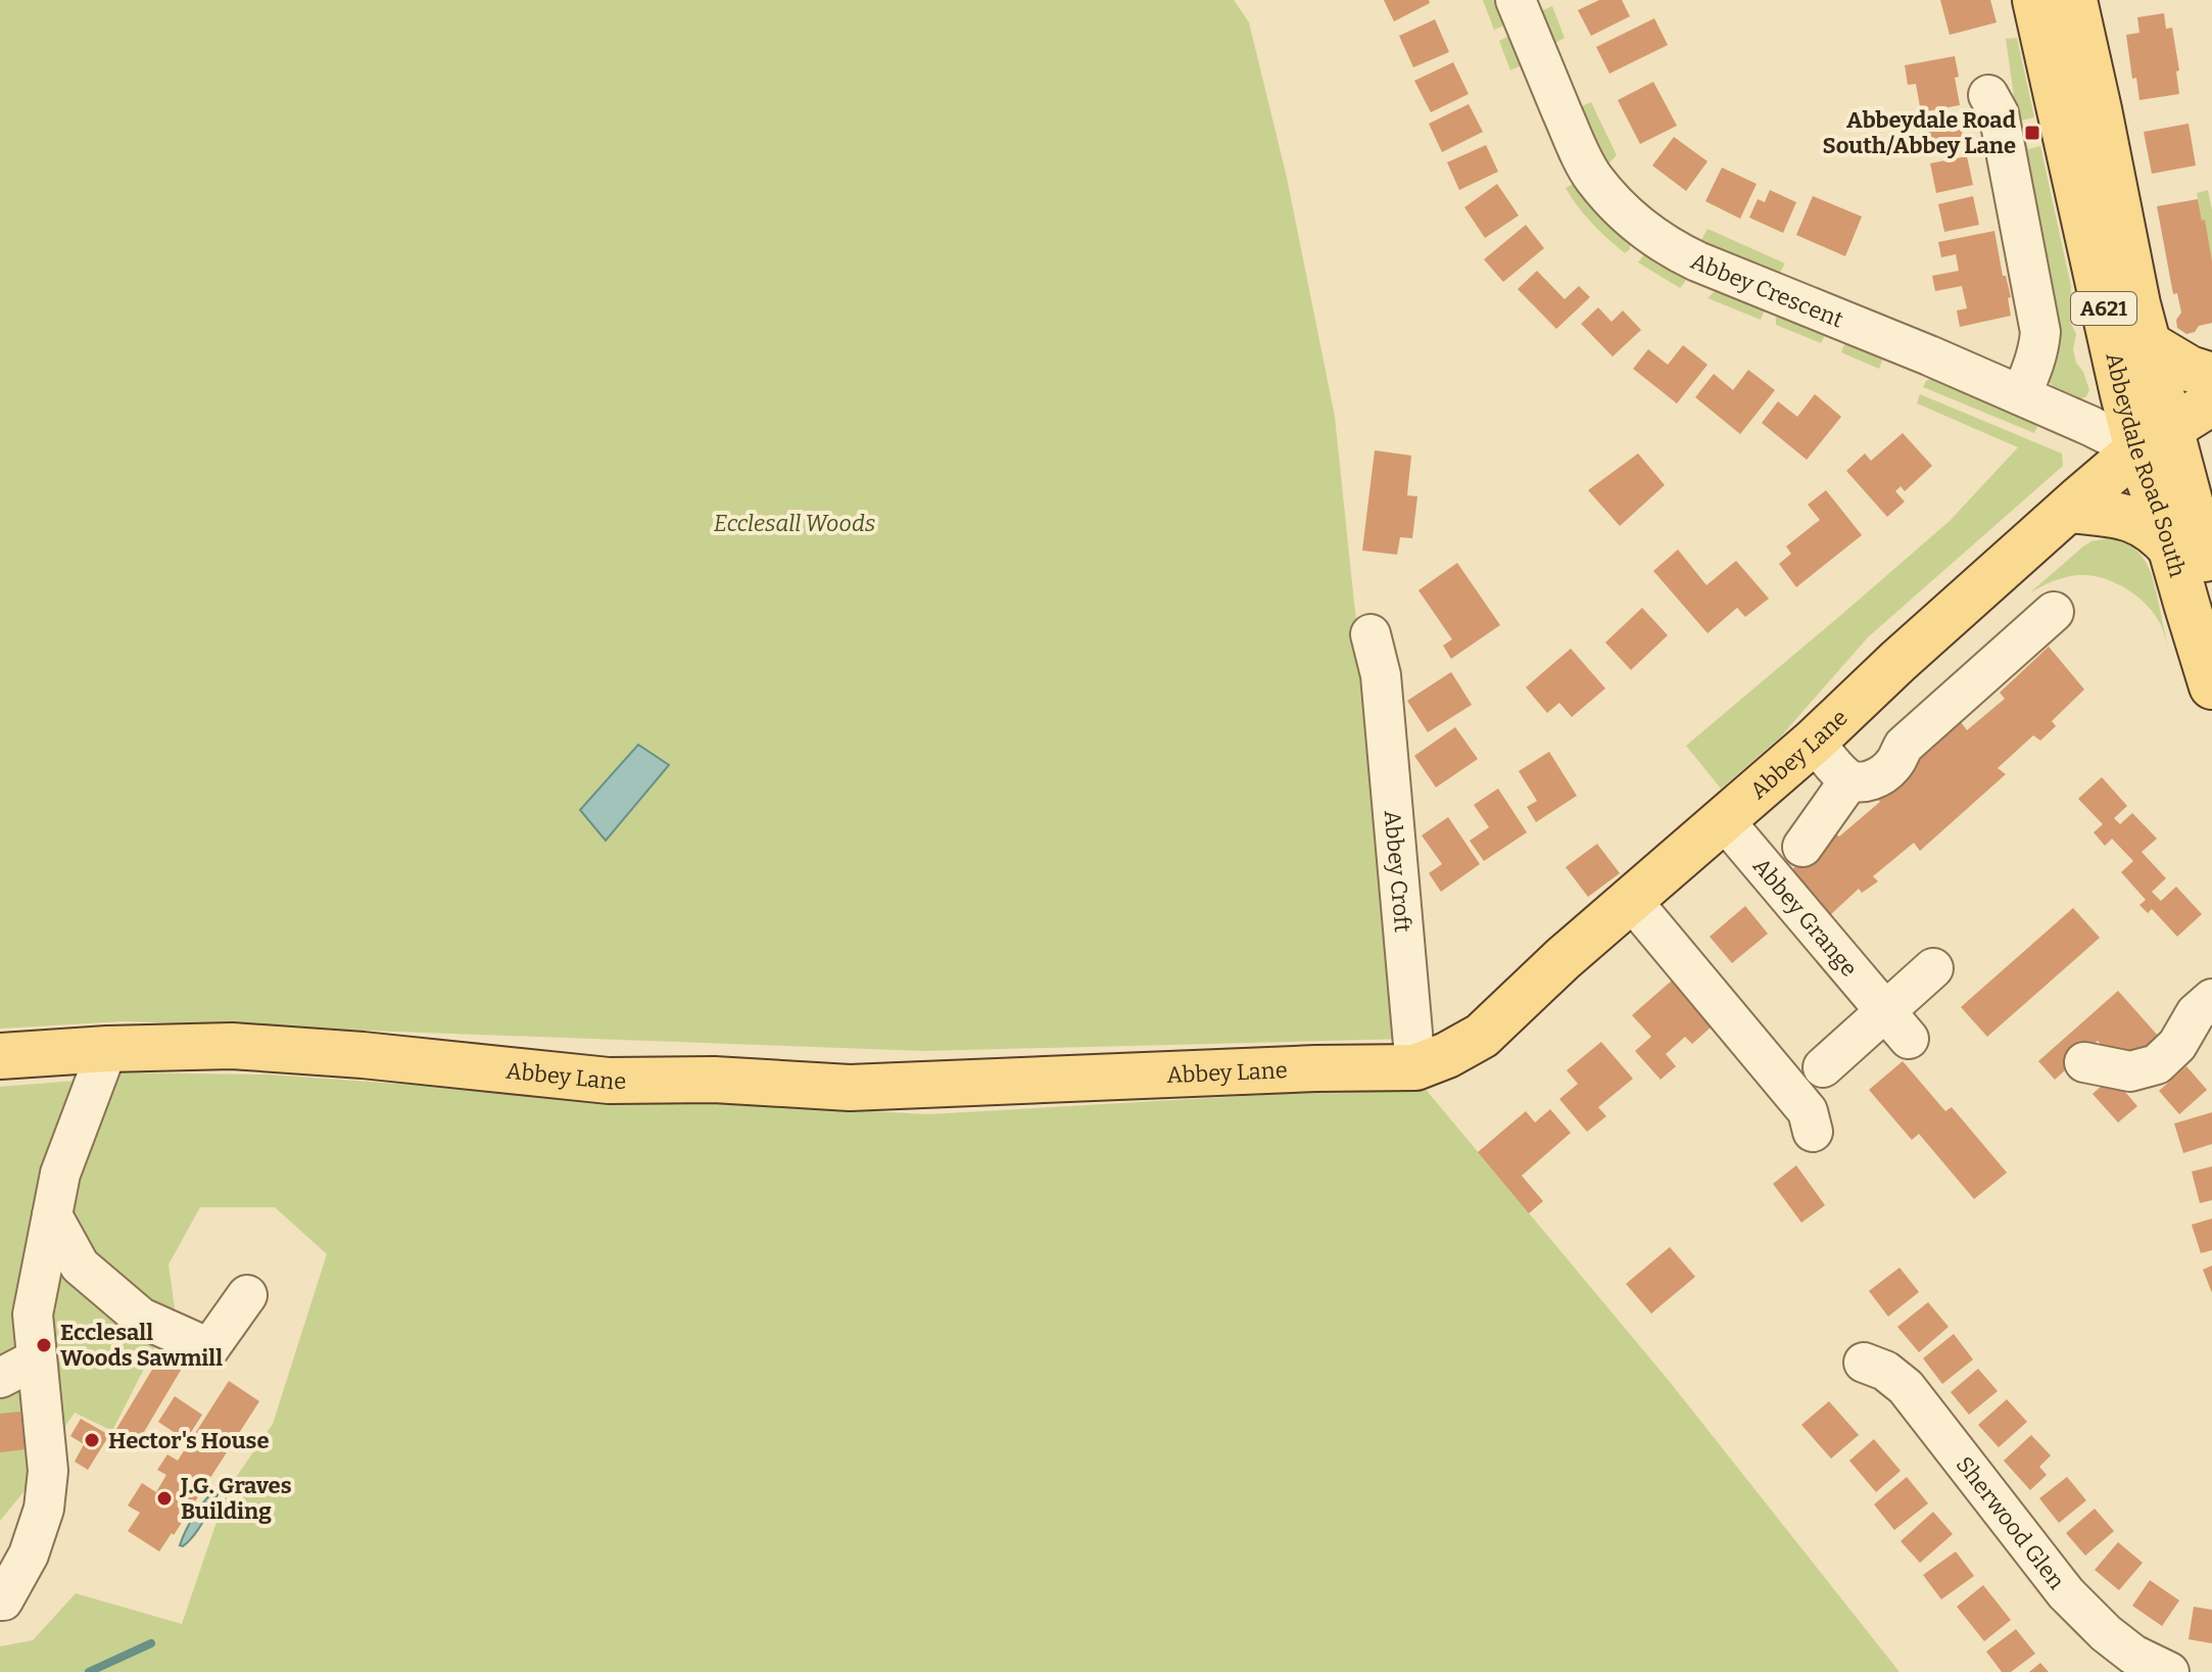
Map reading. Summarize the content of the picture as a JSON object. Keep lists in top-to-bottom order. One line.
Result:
{"streets":{"main road":["A621","Abbeydale Road South","Abbey Lane"],"street":["Abbey Crescent","Abbey Croft","Abbey Grange","Sherwood Glen"]},"crossings":[["Abbey Crescent","Abbeydale Road South"],["Abbey Crescent","Abbey Lane"],["Abbeydale Road South","Abbey Lane"],["Abbey Lane","Abbey Croft"],["Abbey Lane","Abbey Grange"]],"parks":["Ecclesall Woods"],"places":{"transit":["Abbeydale Road South/Abbey Lane"],"other":["Ecclesall Woods Sawmill","Hector's House","J.G. Graves Building"]}}
